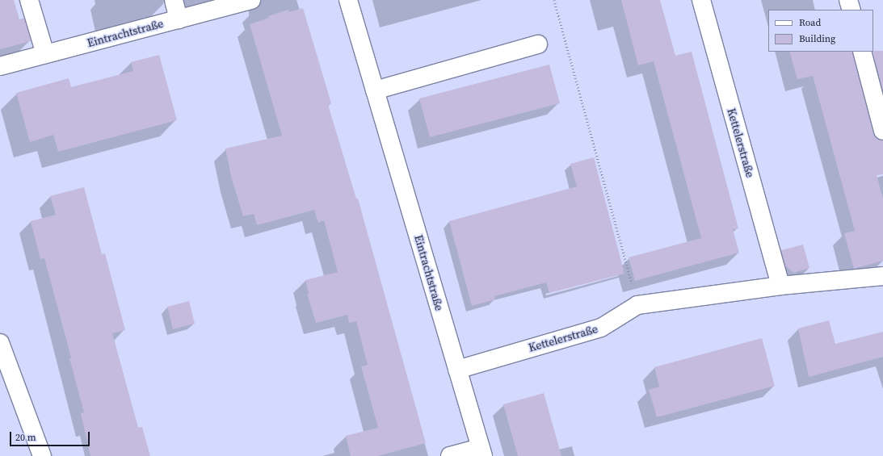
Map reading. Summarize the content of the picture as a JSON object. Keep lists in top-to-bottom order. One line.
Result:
{"streets":{"street":["Eintrachtstraße","Kettelerstraße"]},"crossings":[["Eintrachtstraße","Kettelerstraße"]],"legend":["Road","Building"],"scale_bar":"20 m"}
